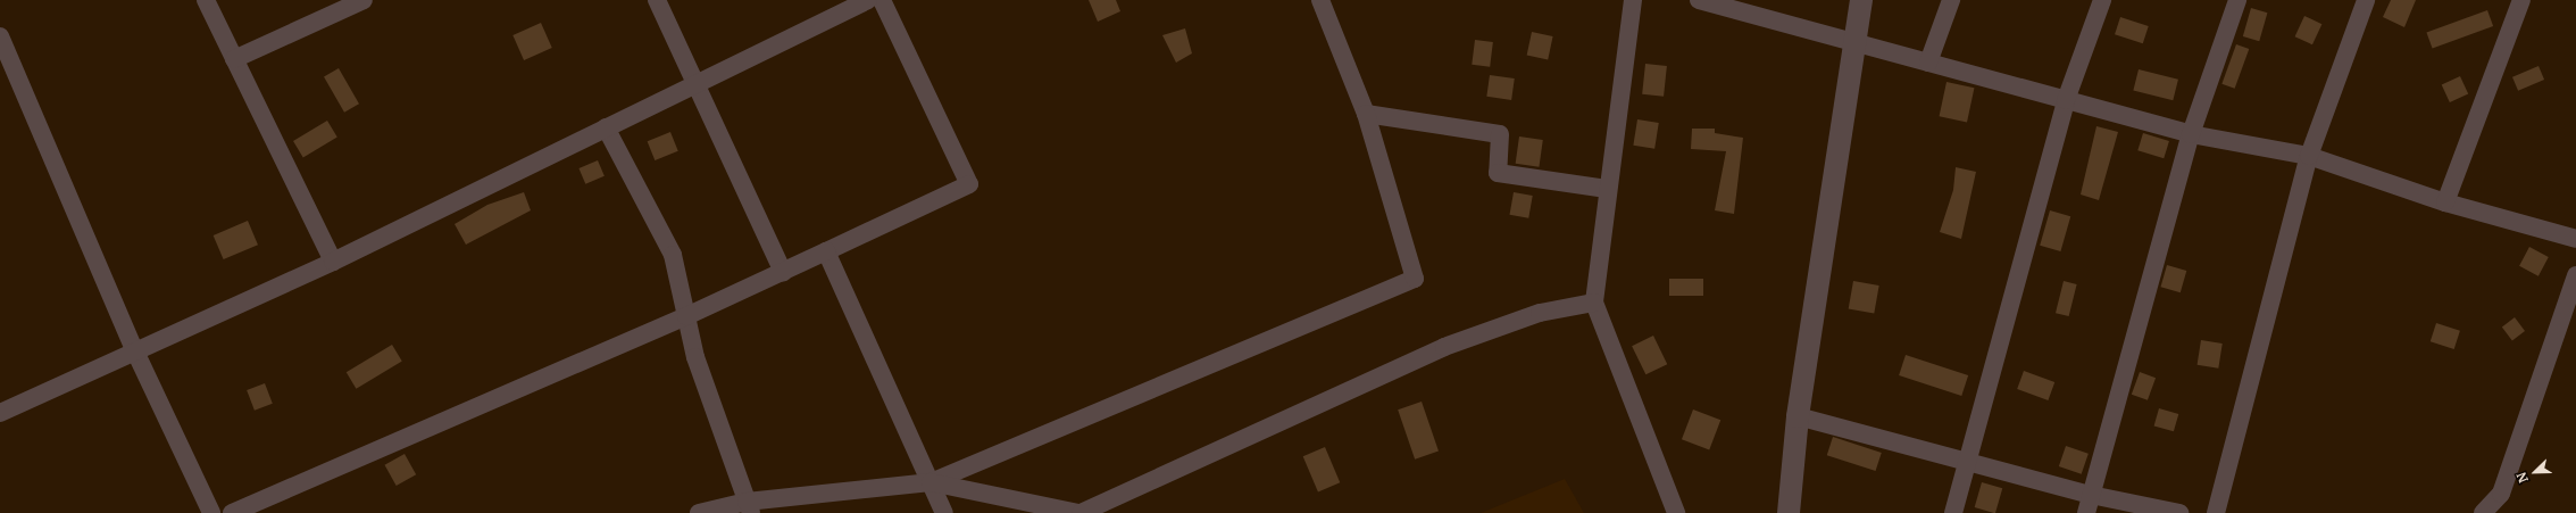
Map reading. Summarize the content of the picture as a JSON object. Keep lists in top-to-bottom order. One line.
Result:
{"north":"bottom left"}
